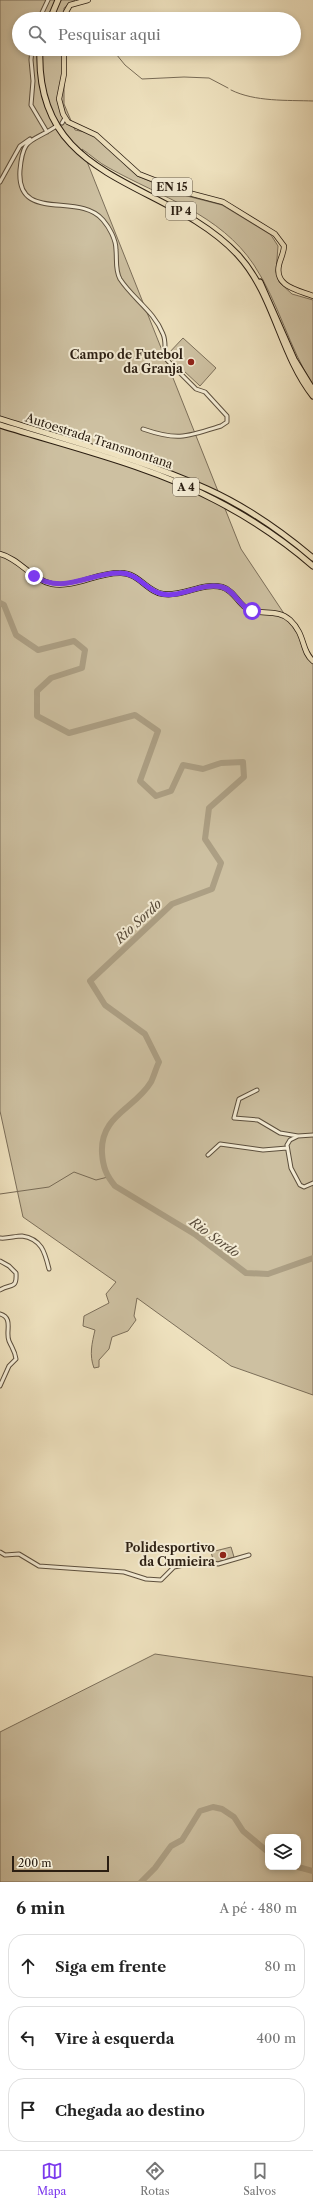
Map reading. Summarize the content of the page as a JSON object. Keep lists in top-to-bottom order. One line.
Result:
{"streets":{"highway":["IP 4","Autoestrada Transmontana","A 4"],"main road":["EN 15"]},"water":["Rio Sordo"],"places":["Campo de Futebol da Granja","Polidesportivo da Cumieira"],"scale_bar":"200 m","page":{"search":"Pesquisar aqui","scale":"200 m","heading":["6 min","A pé · 480 m"],"list":[["Siga em frente","80 m"],["Vire à esquerda","400 m"],"Chegada ao destino"],"nav":["Mapa","Rotas","Salvos"]}}
